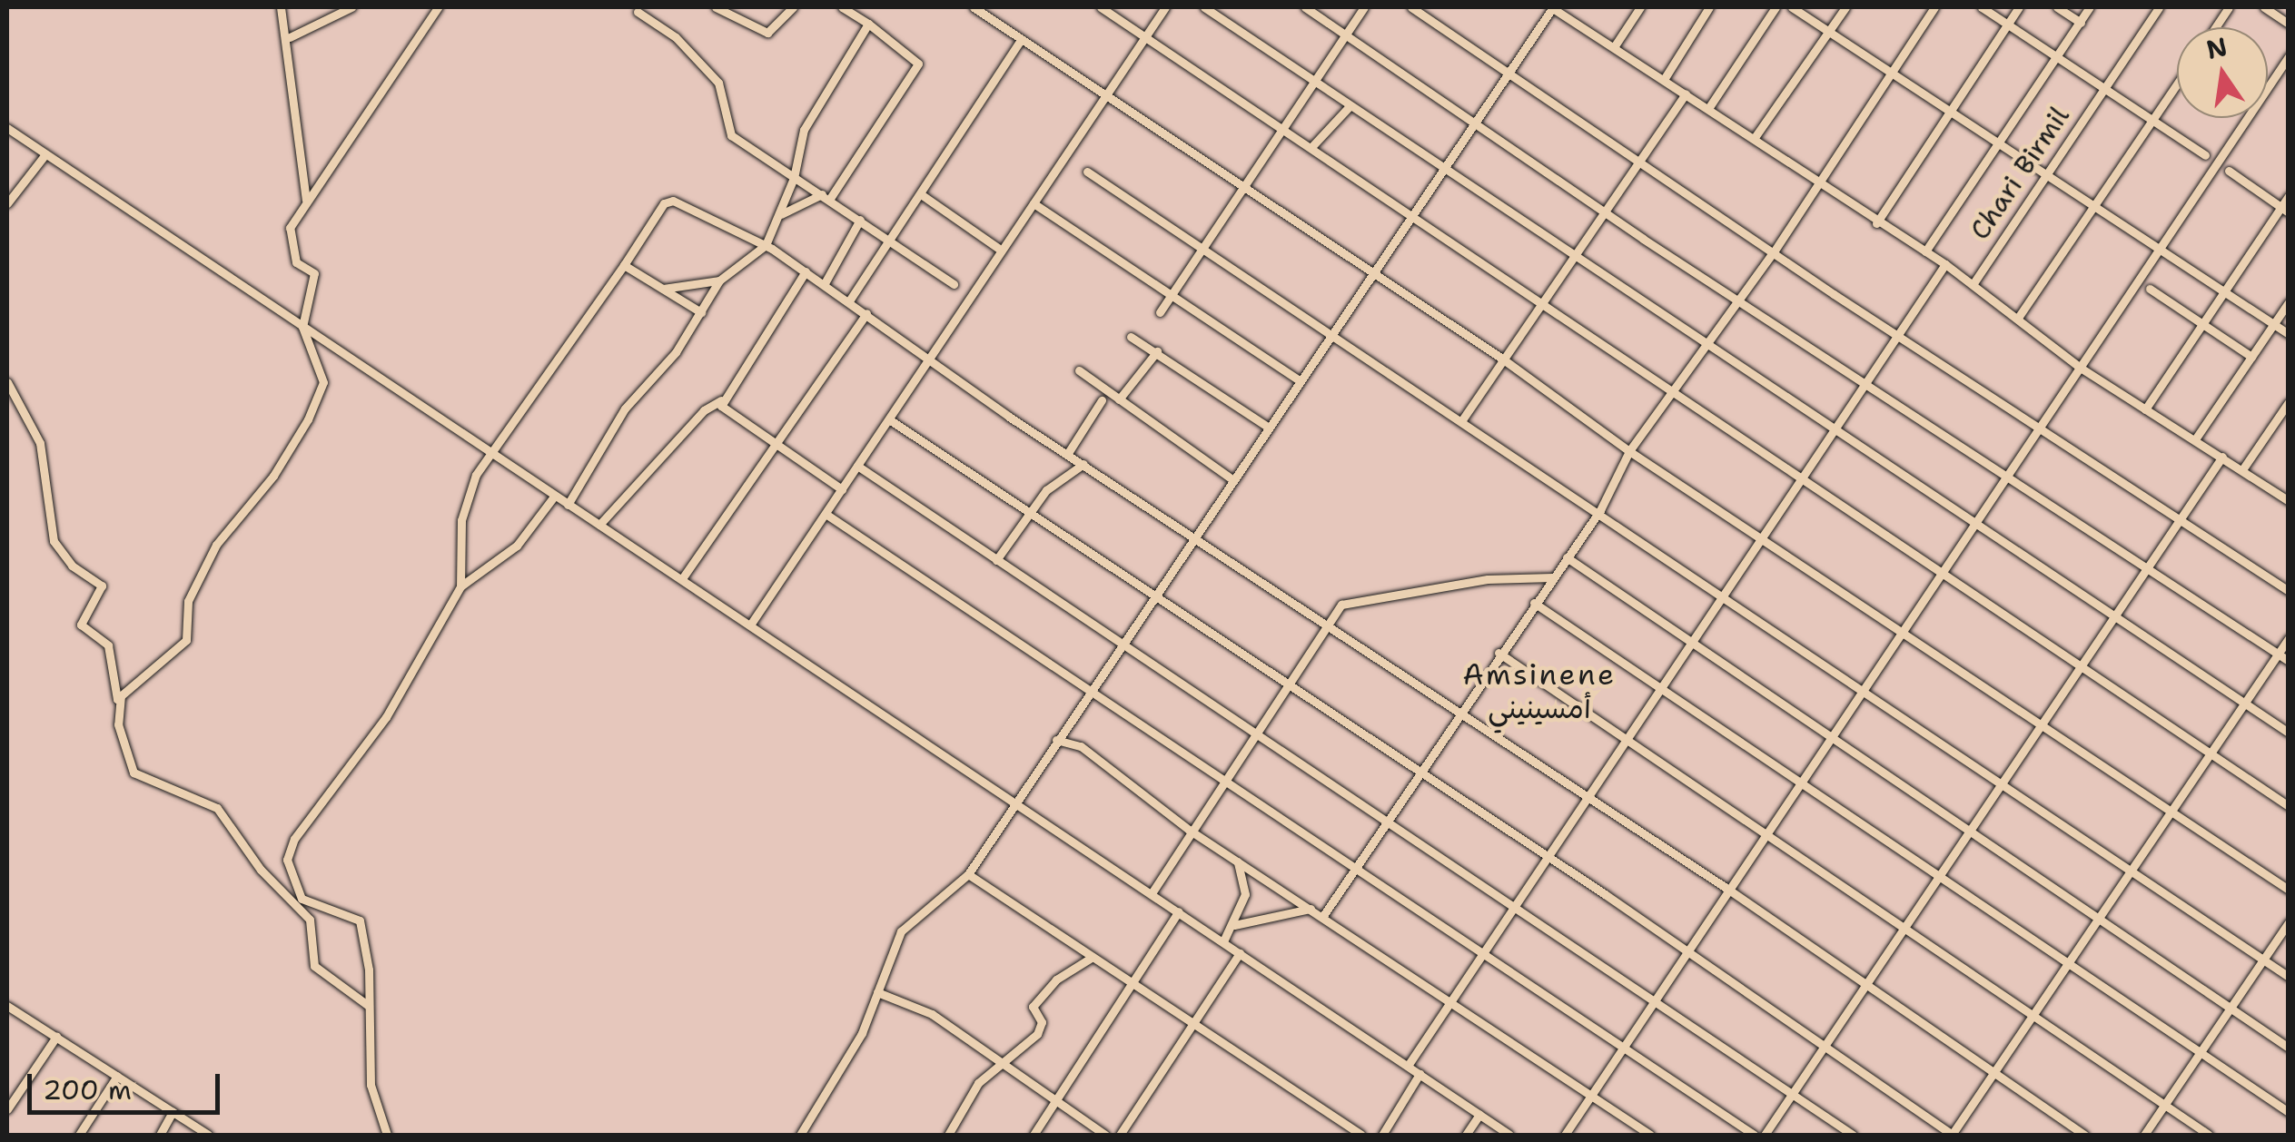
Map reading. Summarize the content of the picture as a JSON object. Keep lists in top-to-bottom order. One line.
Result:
{"streets":{"street":["Chari Birmil"]},"districts":["Amsinene أمسينيني"],"scale_bar":"200 m","north":"top"}
